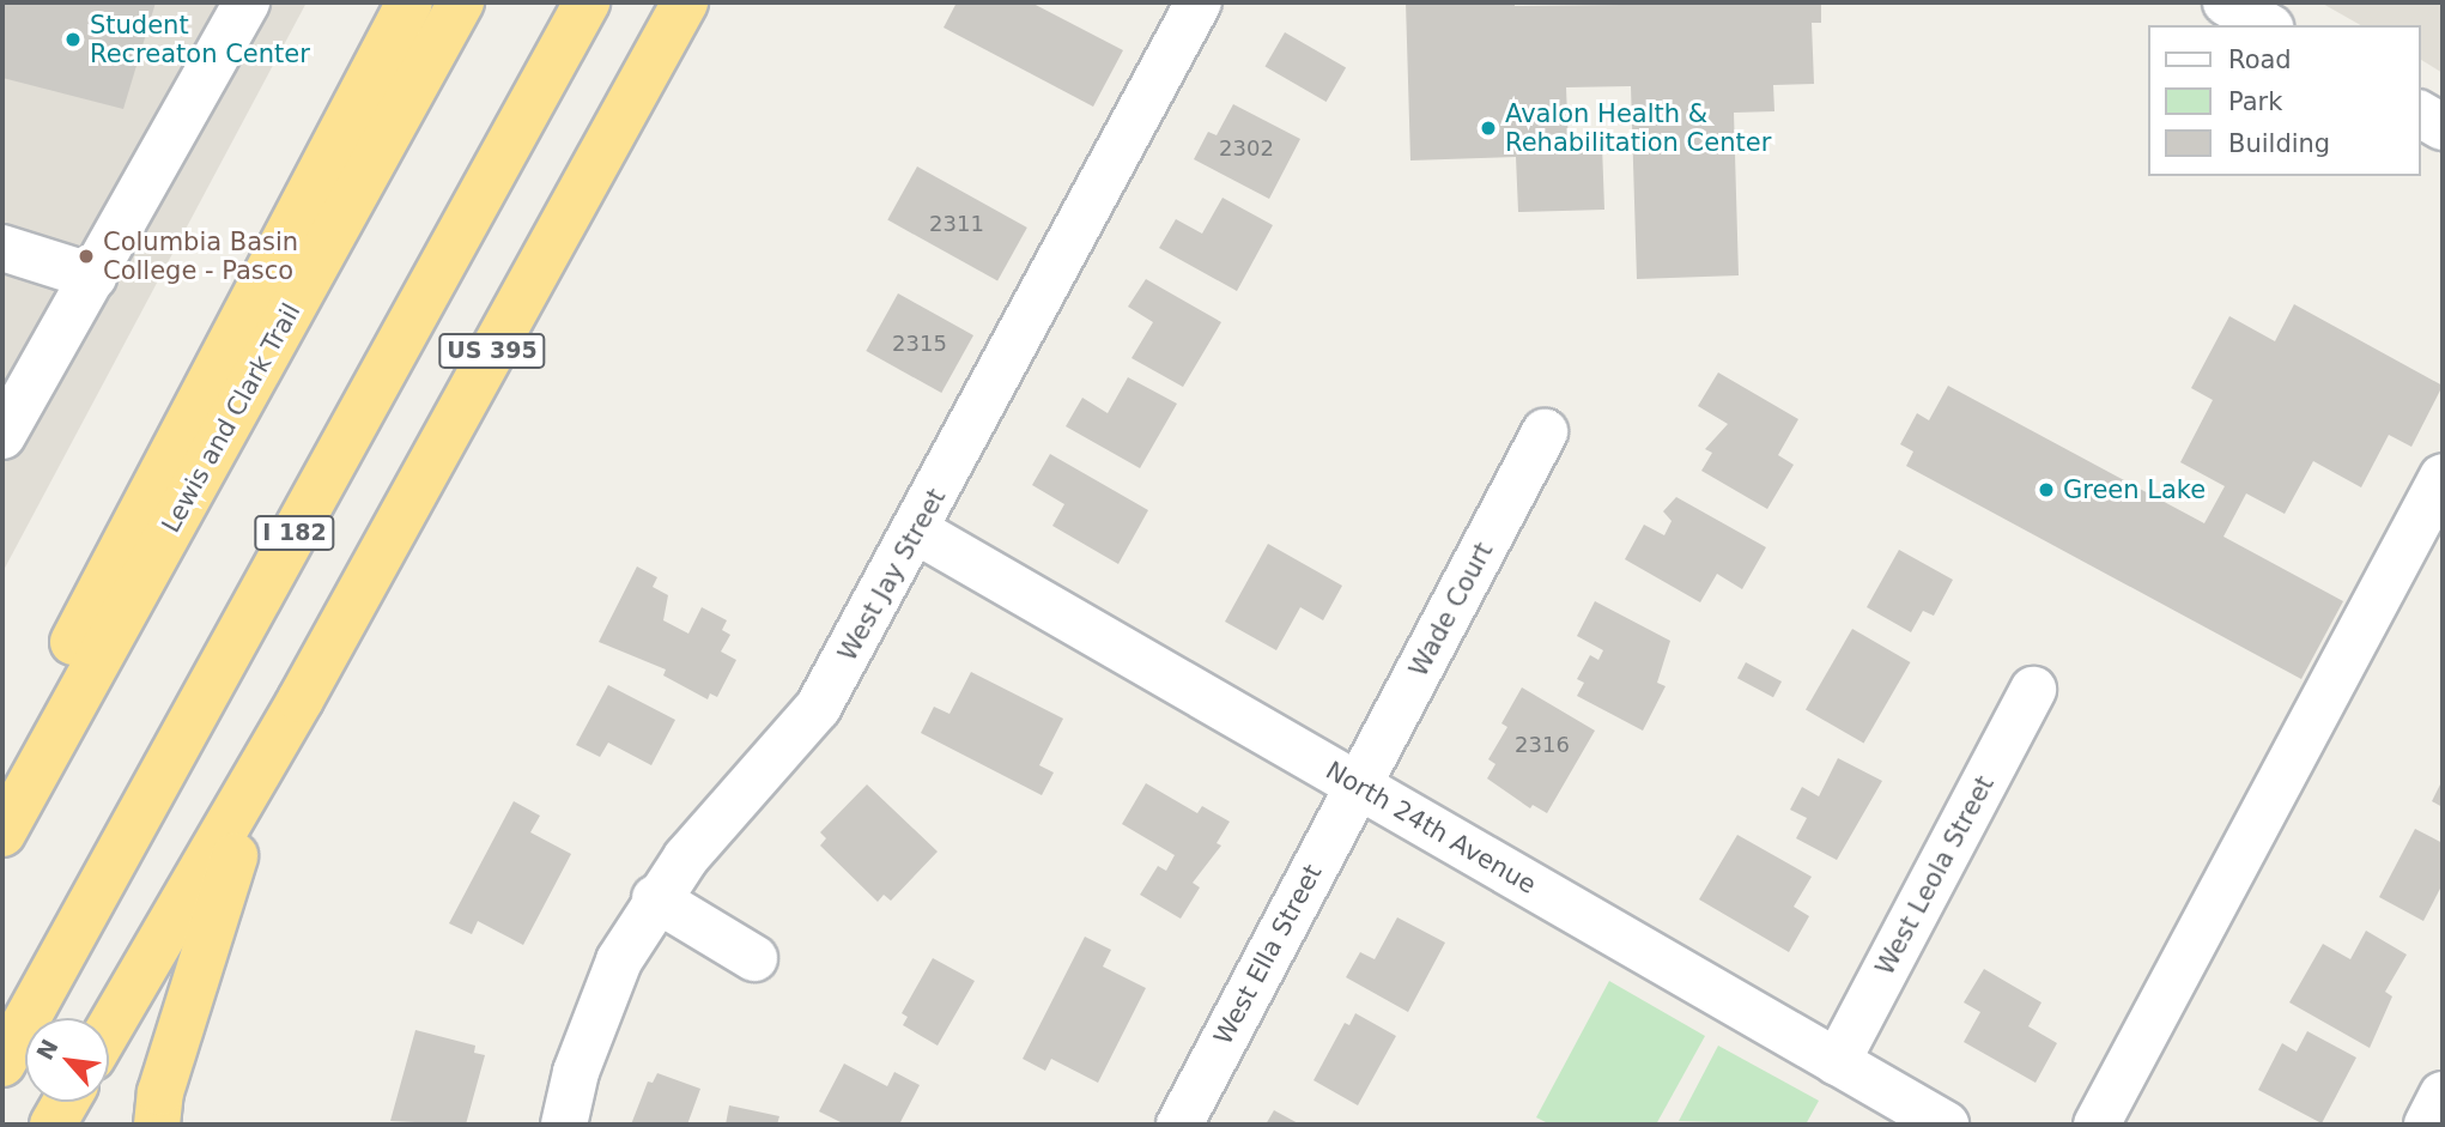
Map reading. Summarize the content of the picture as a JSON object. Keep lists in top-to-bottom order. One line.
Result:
{"streets":{"highway":["US 395","Lewis and Clark Trail","I 182"],"street":["West Jay Street","Wade Court","North 24th Avenue","West Leola Street","West Ella Street"]},"crossings":[["West Jay Street","North 24th Avenue"],["Wade Court","North 24th Avenue"],["Wade Court","West Ella Street"],["North 24th Avenue","West Leola Street"],["North 24th Avenue","West Ella Street"]],"places":["Student Recreaton Center","Avalon Health & Rehabilitation Center","Columbia Basin College - Pasco","Green Lake"],"house_numbers":["2302","2311","2315","2316"],"legend":["Road","Park","Building"],"north":"top left"}
